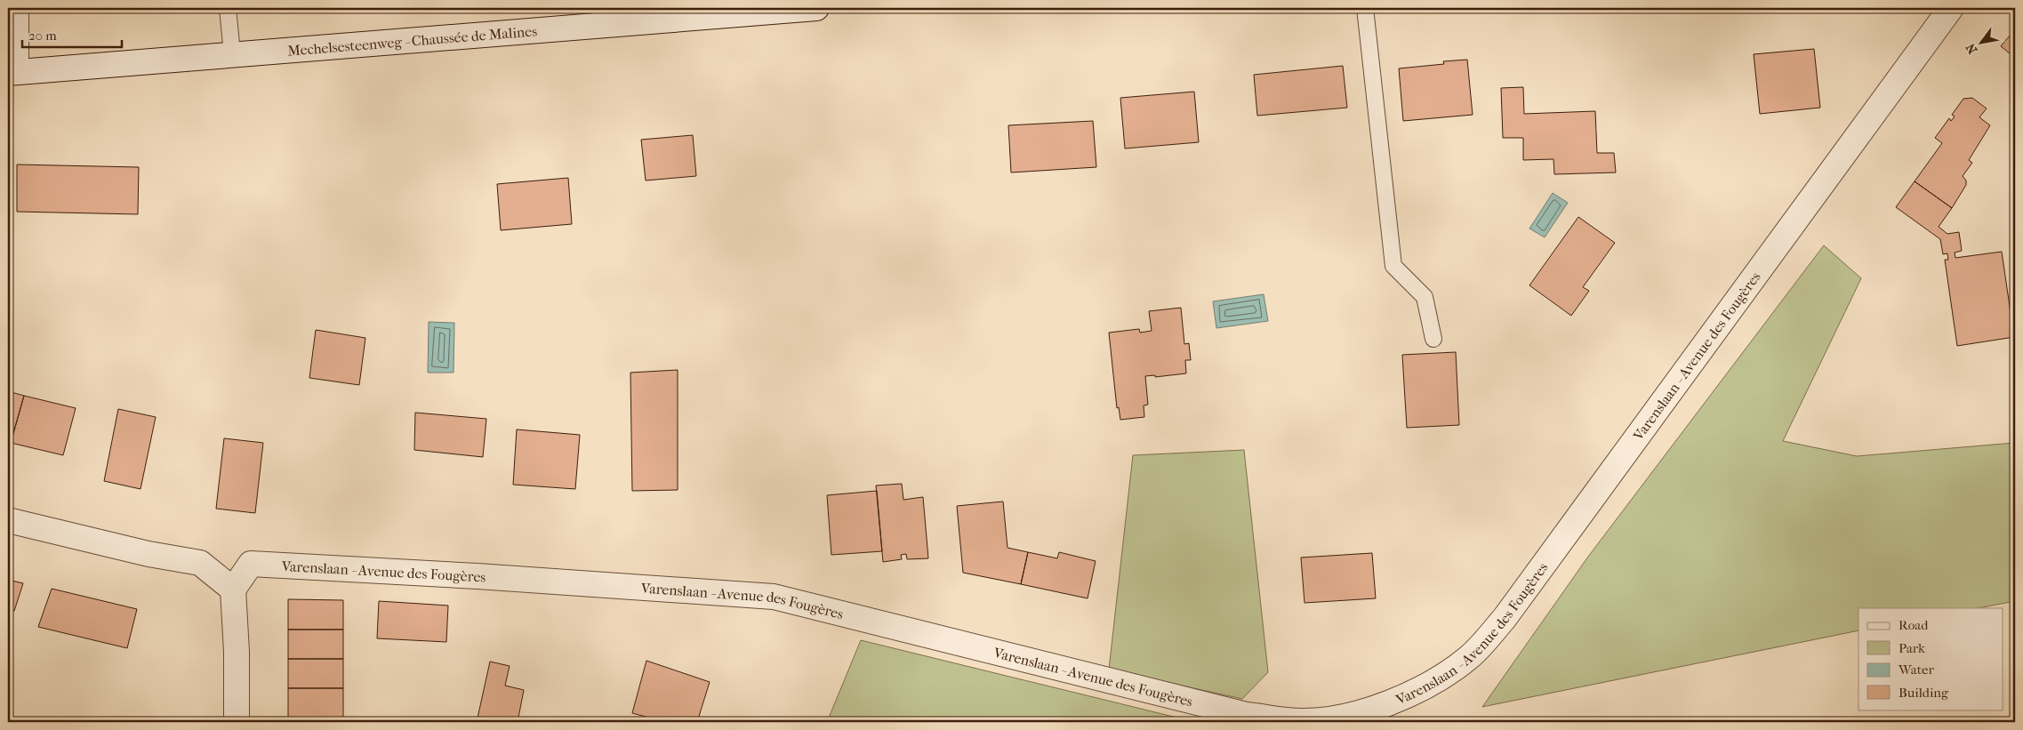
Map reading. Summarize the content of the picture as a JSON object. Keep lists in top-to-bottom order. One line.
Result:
{"streets":{"street":["Mechelsesteenweg - Chaussée de Malines","Varenslaan - Avenue des Fougères"]},"legend":["Road","Park","Water","Building"],"scale_bar":"20 m","north":"bottom left"}
